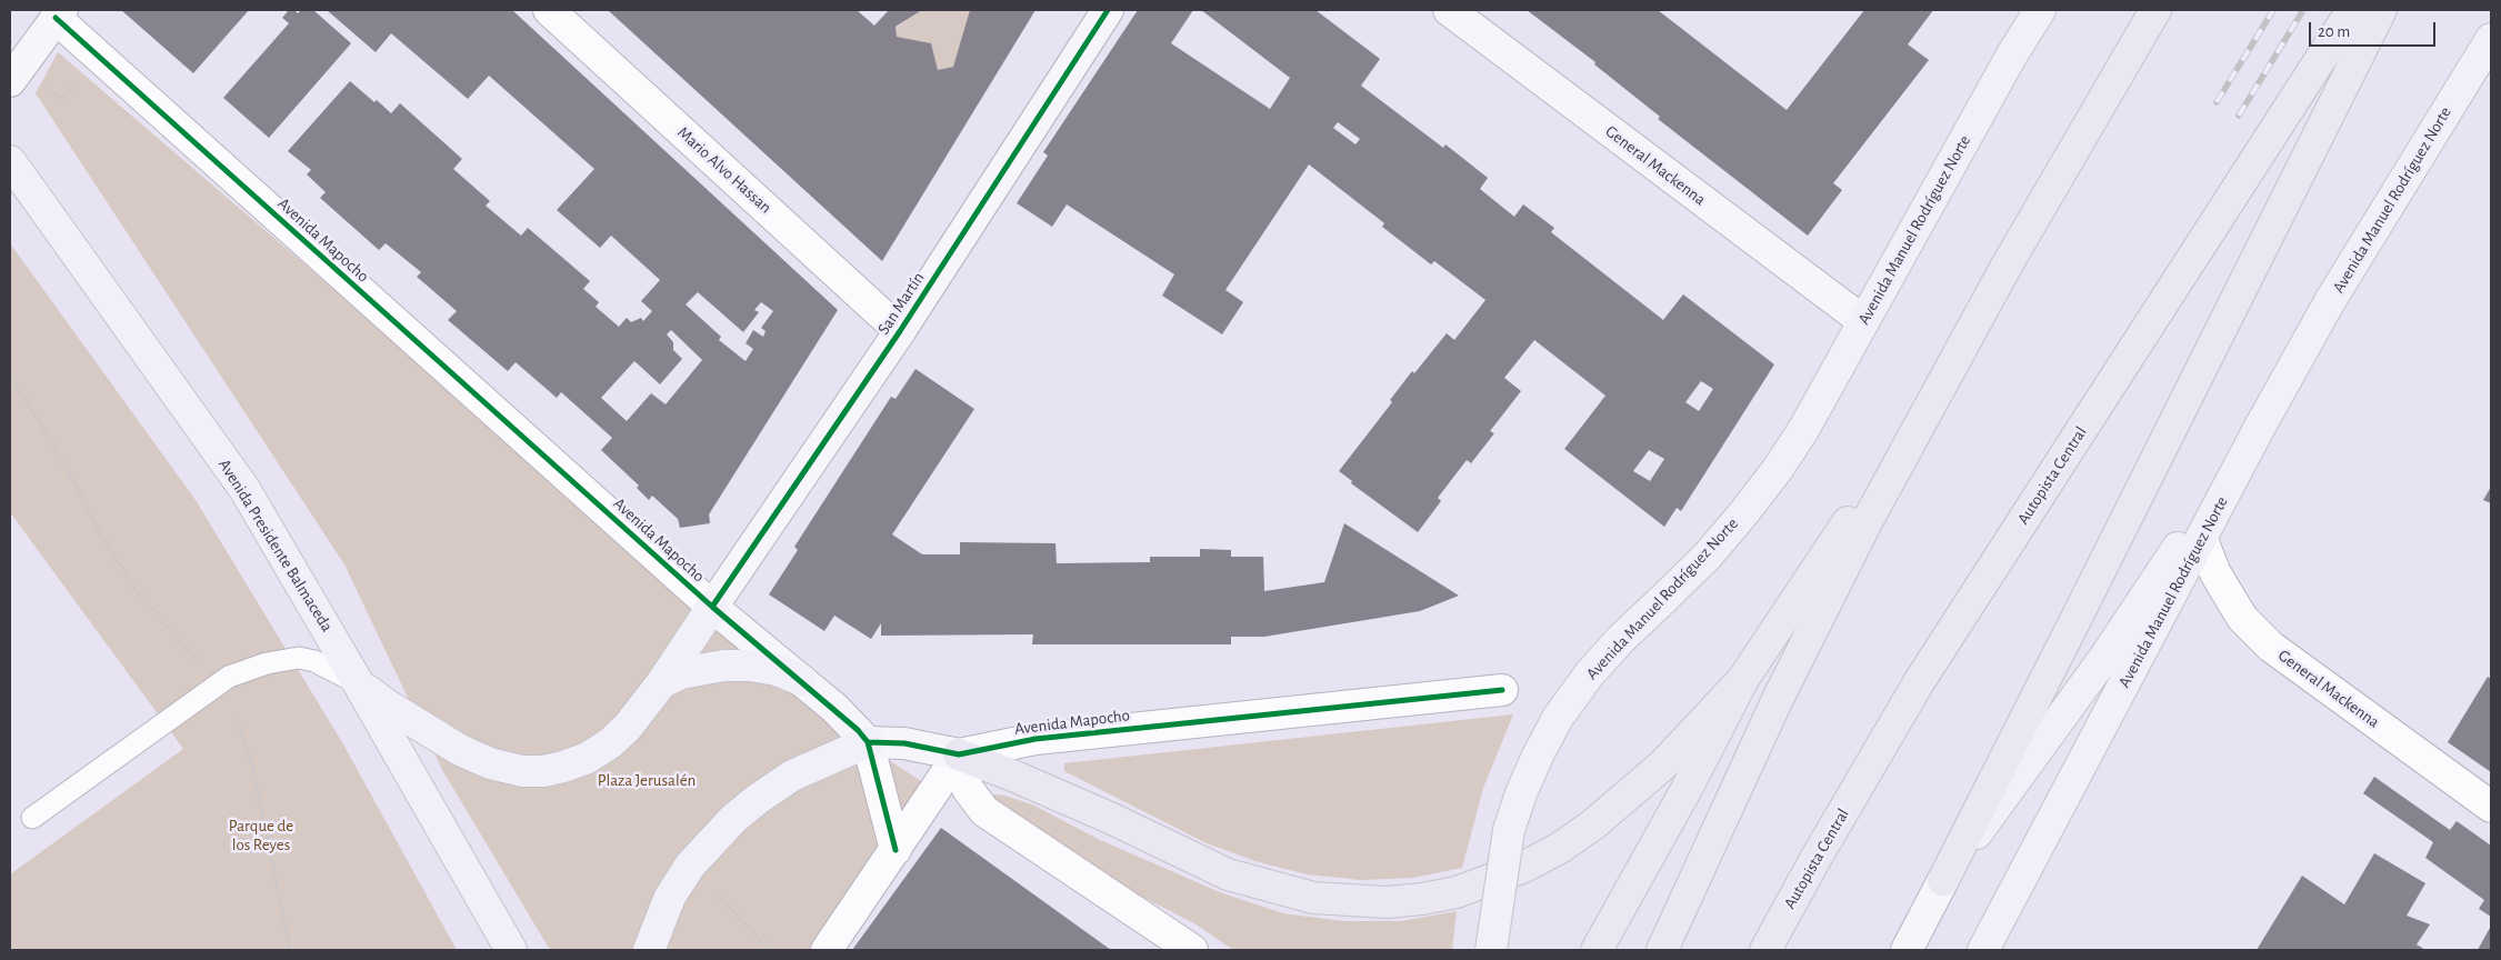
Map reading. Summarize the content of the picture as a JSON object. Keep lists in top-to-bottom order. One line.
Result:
{"streets":{"highway":["Autopista Central"],"main road":["Avenida Manuel Rodríguez Norte","Avenida Presidente Balmaceda"],"street":["General Mackenna","Mario Alvo Hassan","Avenida Mapocho","San Martín"]},"crossings":[["General Mackenna","Avenida Manuel Rodríguez Norte"],["Mario Alvo Hassan","San Martín"],["Avenida Mapocho","San Martín"]],"parks":["Plaza Jerusalén","Parque de los Reyes"],"scale_bar":"20 m"}
